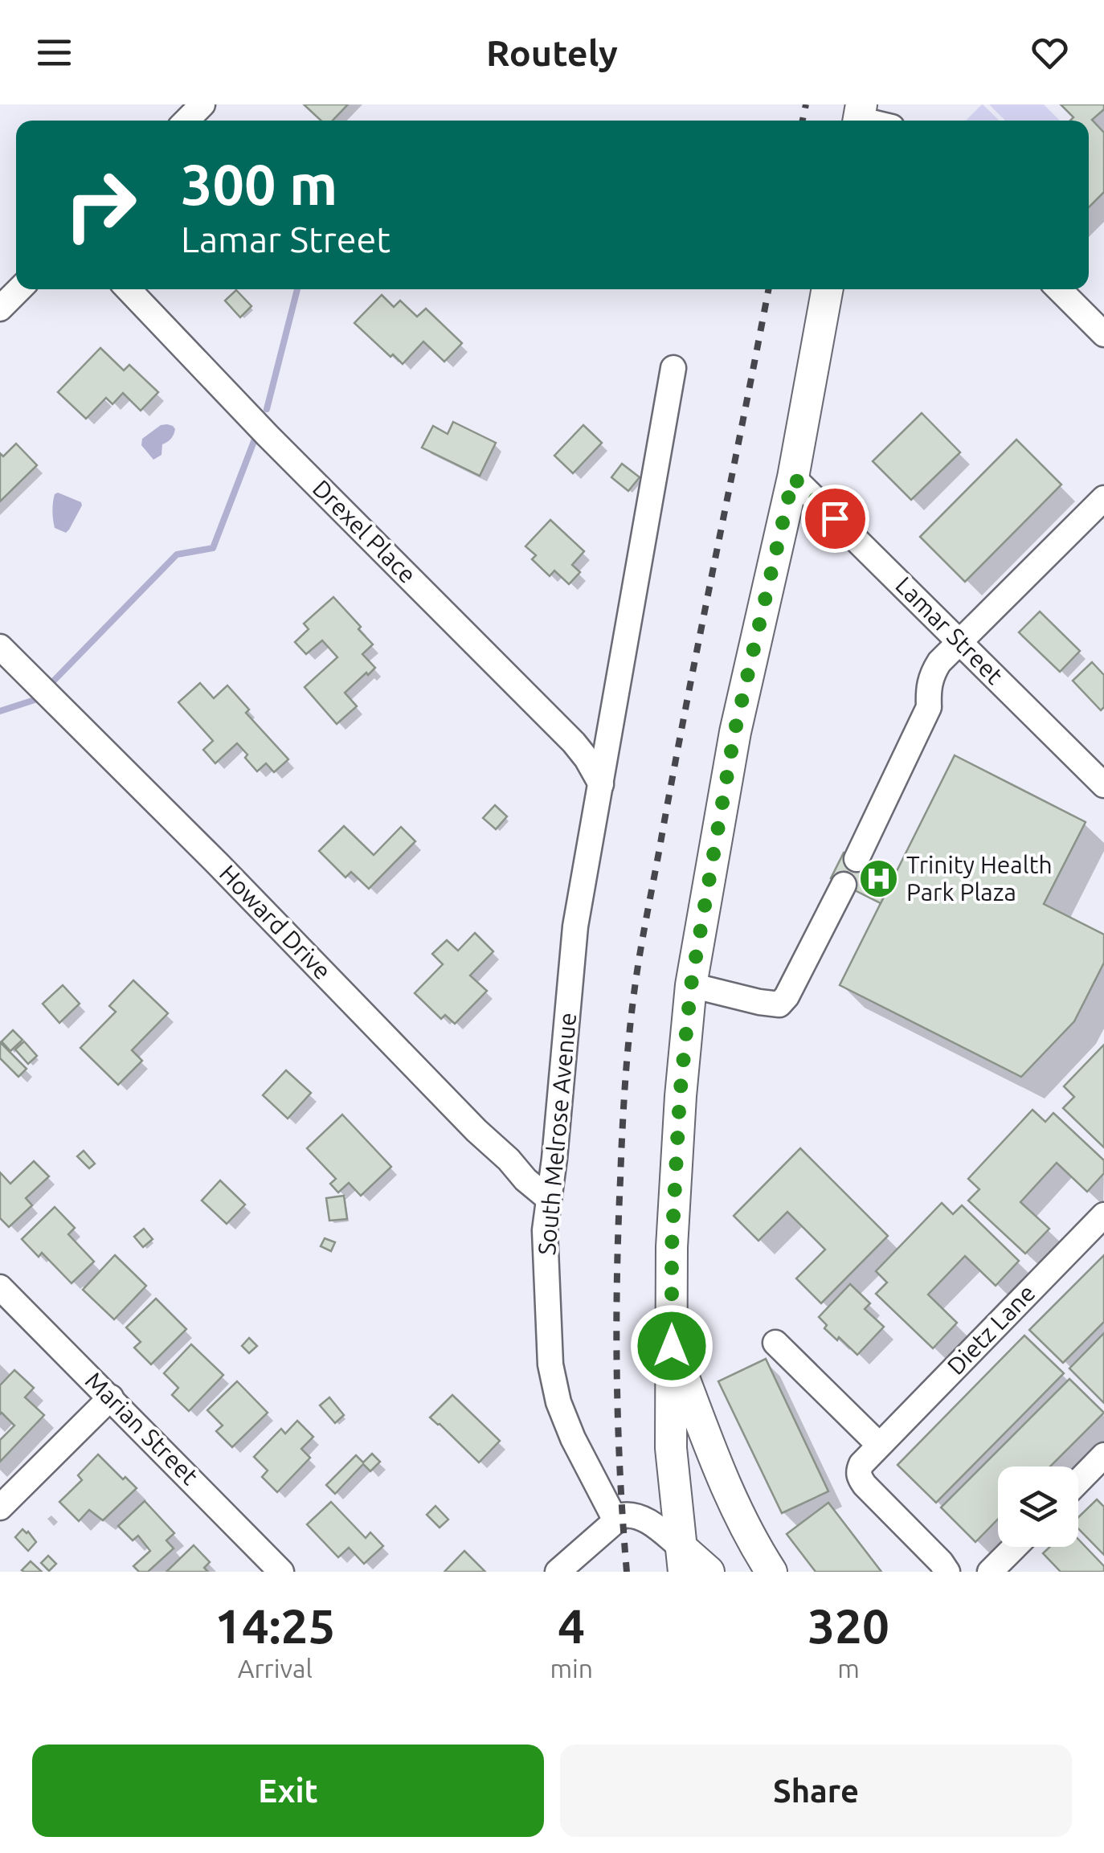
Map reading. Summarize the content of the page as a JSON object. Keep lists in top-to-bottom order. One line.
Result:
{"streets":{"street":["Drexel Place","Lamar Street","Howard Drive","South Melrose Avenue","Dietz Lane","Marian Street"]},"crossings":[["Drexel Place","South Melrose Avenue"],["Howard Drive","South Melrose Avenue"]],"places":{"hospital":["Trinity Health Park Plaza"]},"page":{"header":"Routely","turn":["300 m","Lamar Street"],"eta":["14:25","Arrival","4","min","320","m"],"buttons":["Exit","Share"]}}
